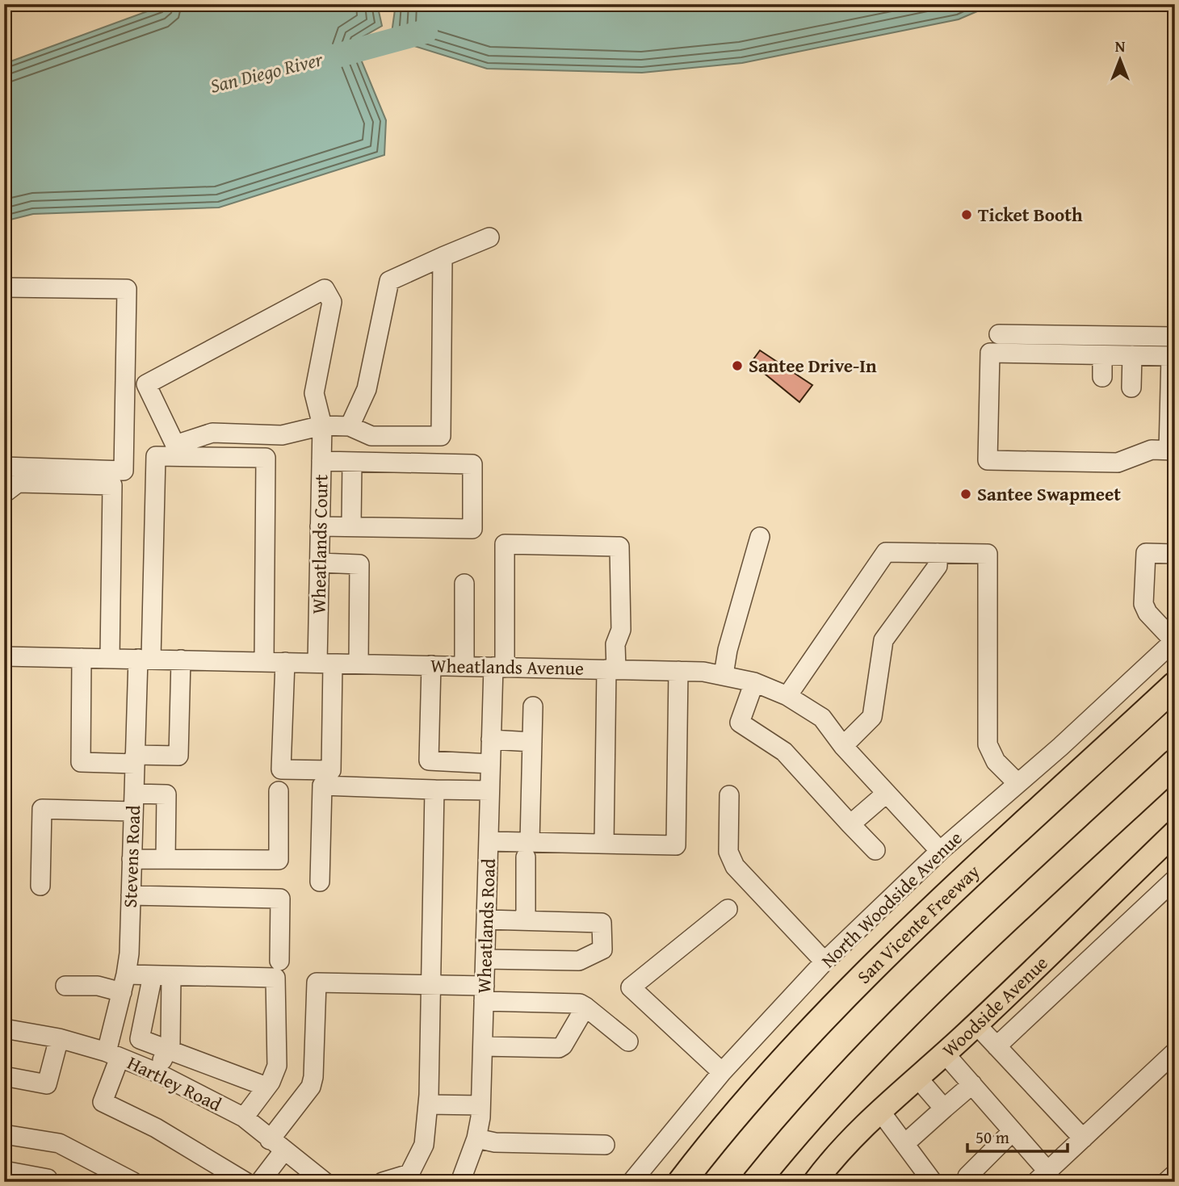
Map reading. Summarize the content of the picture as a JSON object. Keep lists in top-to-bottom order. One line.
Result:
{"streets":{"highway":["San Vicente Freeway"],"main road":["Woodside Avenue"],"street":["Wheatlands Court","Wheatlands Avenue","Stevens Road","North Woodside Avenue","Wheatlands Road","Hartley Road"]},"crossings":[["Wheatlands Court","Wheatlands Avenue"],["Wheatlands Avenue","Stevens Road"],["Wheatlands Avenue","North Woodside Avenue"],["Wheatlands Avenue","Wheatlands Road"],["Stevens Road","Hartley Road"]],"water":["San Diego River"],"places":["Ticket Booth","Santee Drive-In","Santee Swapmeet"],"scale_bar":"50 m","north":"top"}
